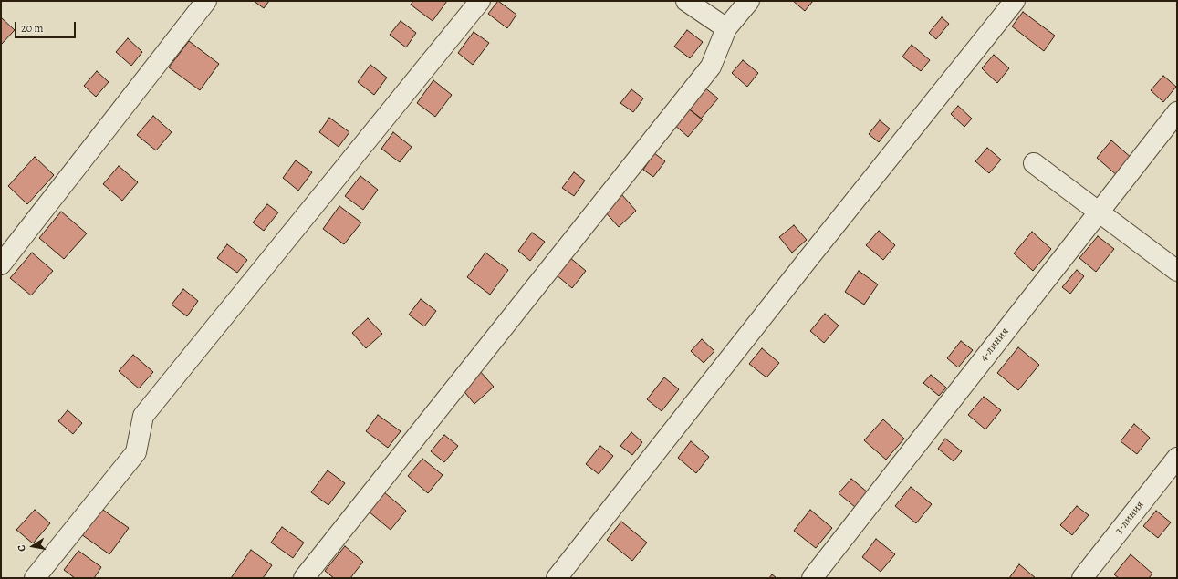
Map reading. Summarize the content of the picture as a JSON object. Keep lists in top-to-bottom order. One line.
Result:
{"streets":{"street":["4-линия","3-линия"]},"scale_bar":"20 m","north":"left"}
